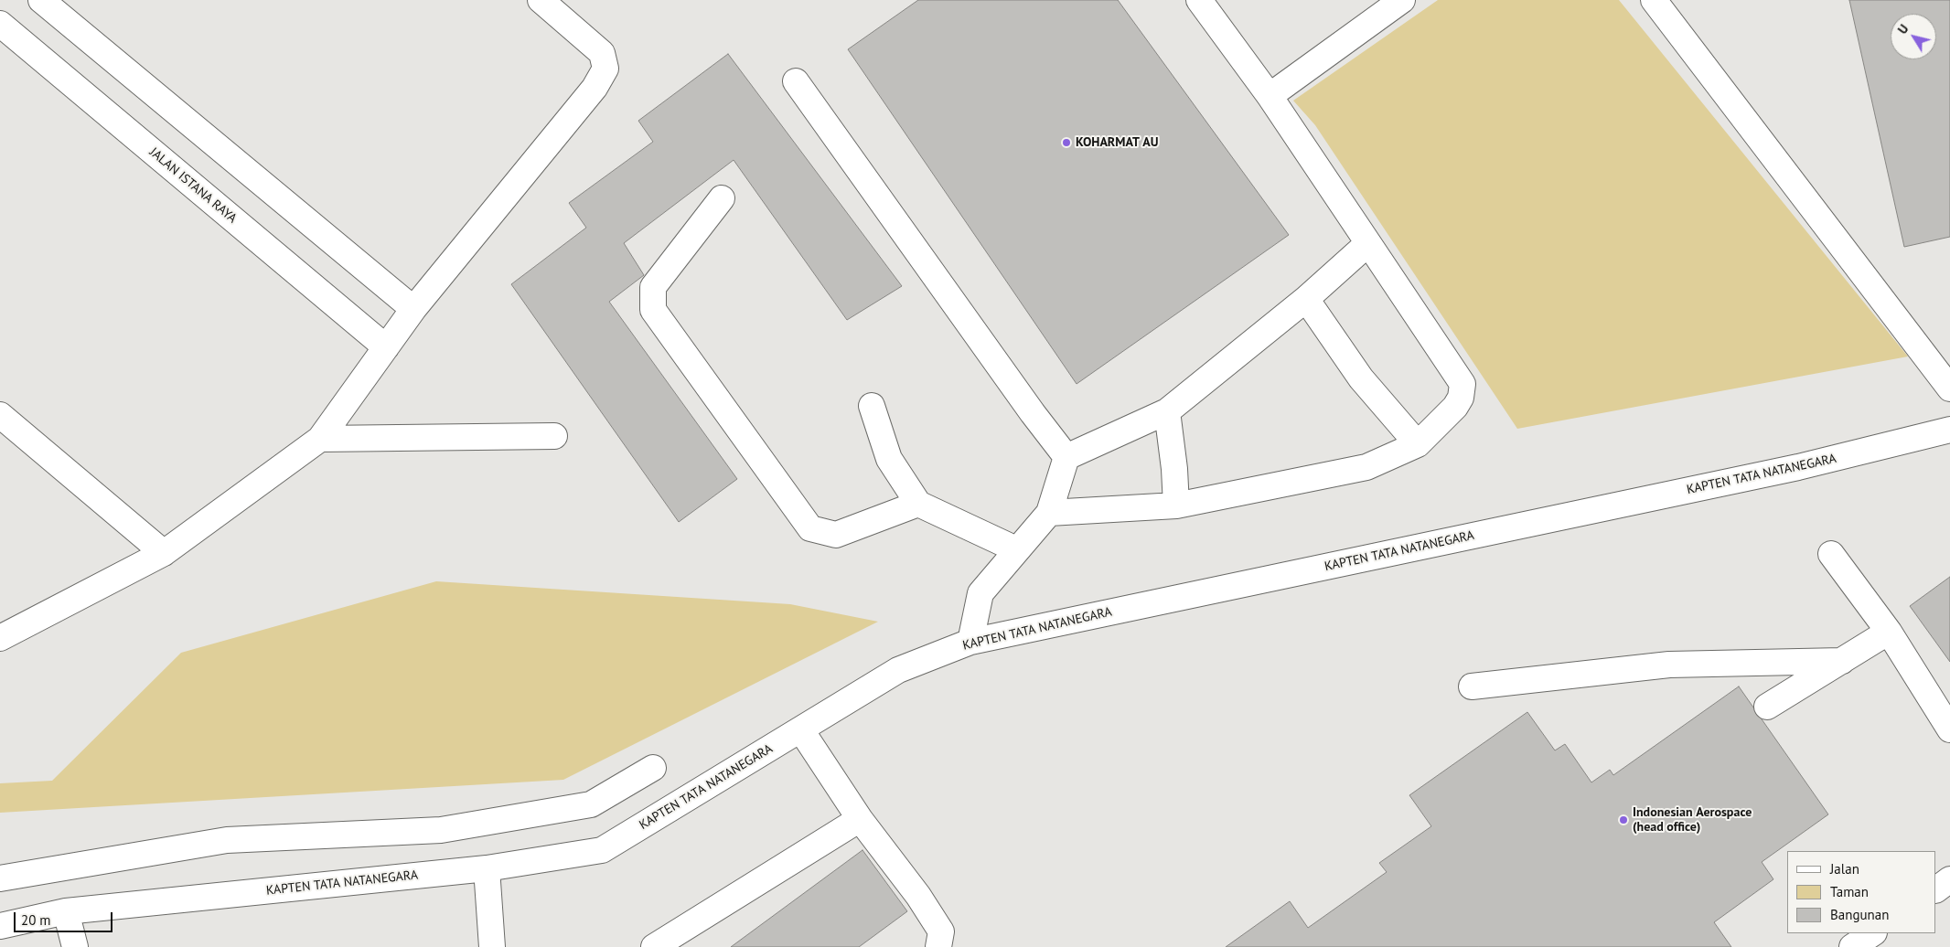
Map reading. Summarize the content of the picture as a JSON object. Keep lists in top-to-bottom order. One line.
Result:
{"streets":{"street":["JALAN ISTANA RAYA","KAPTEN TATA NATANEGARA"]},"places":["KOHARMAT AU","Indonesian Aerospace (head office)"],"legend":["Jalan","Taman","Bangunan"],"scale_bar":"20 m","north":"top left"}
